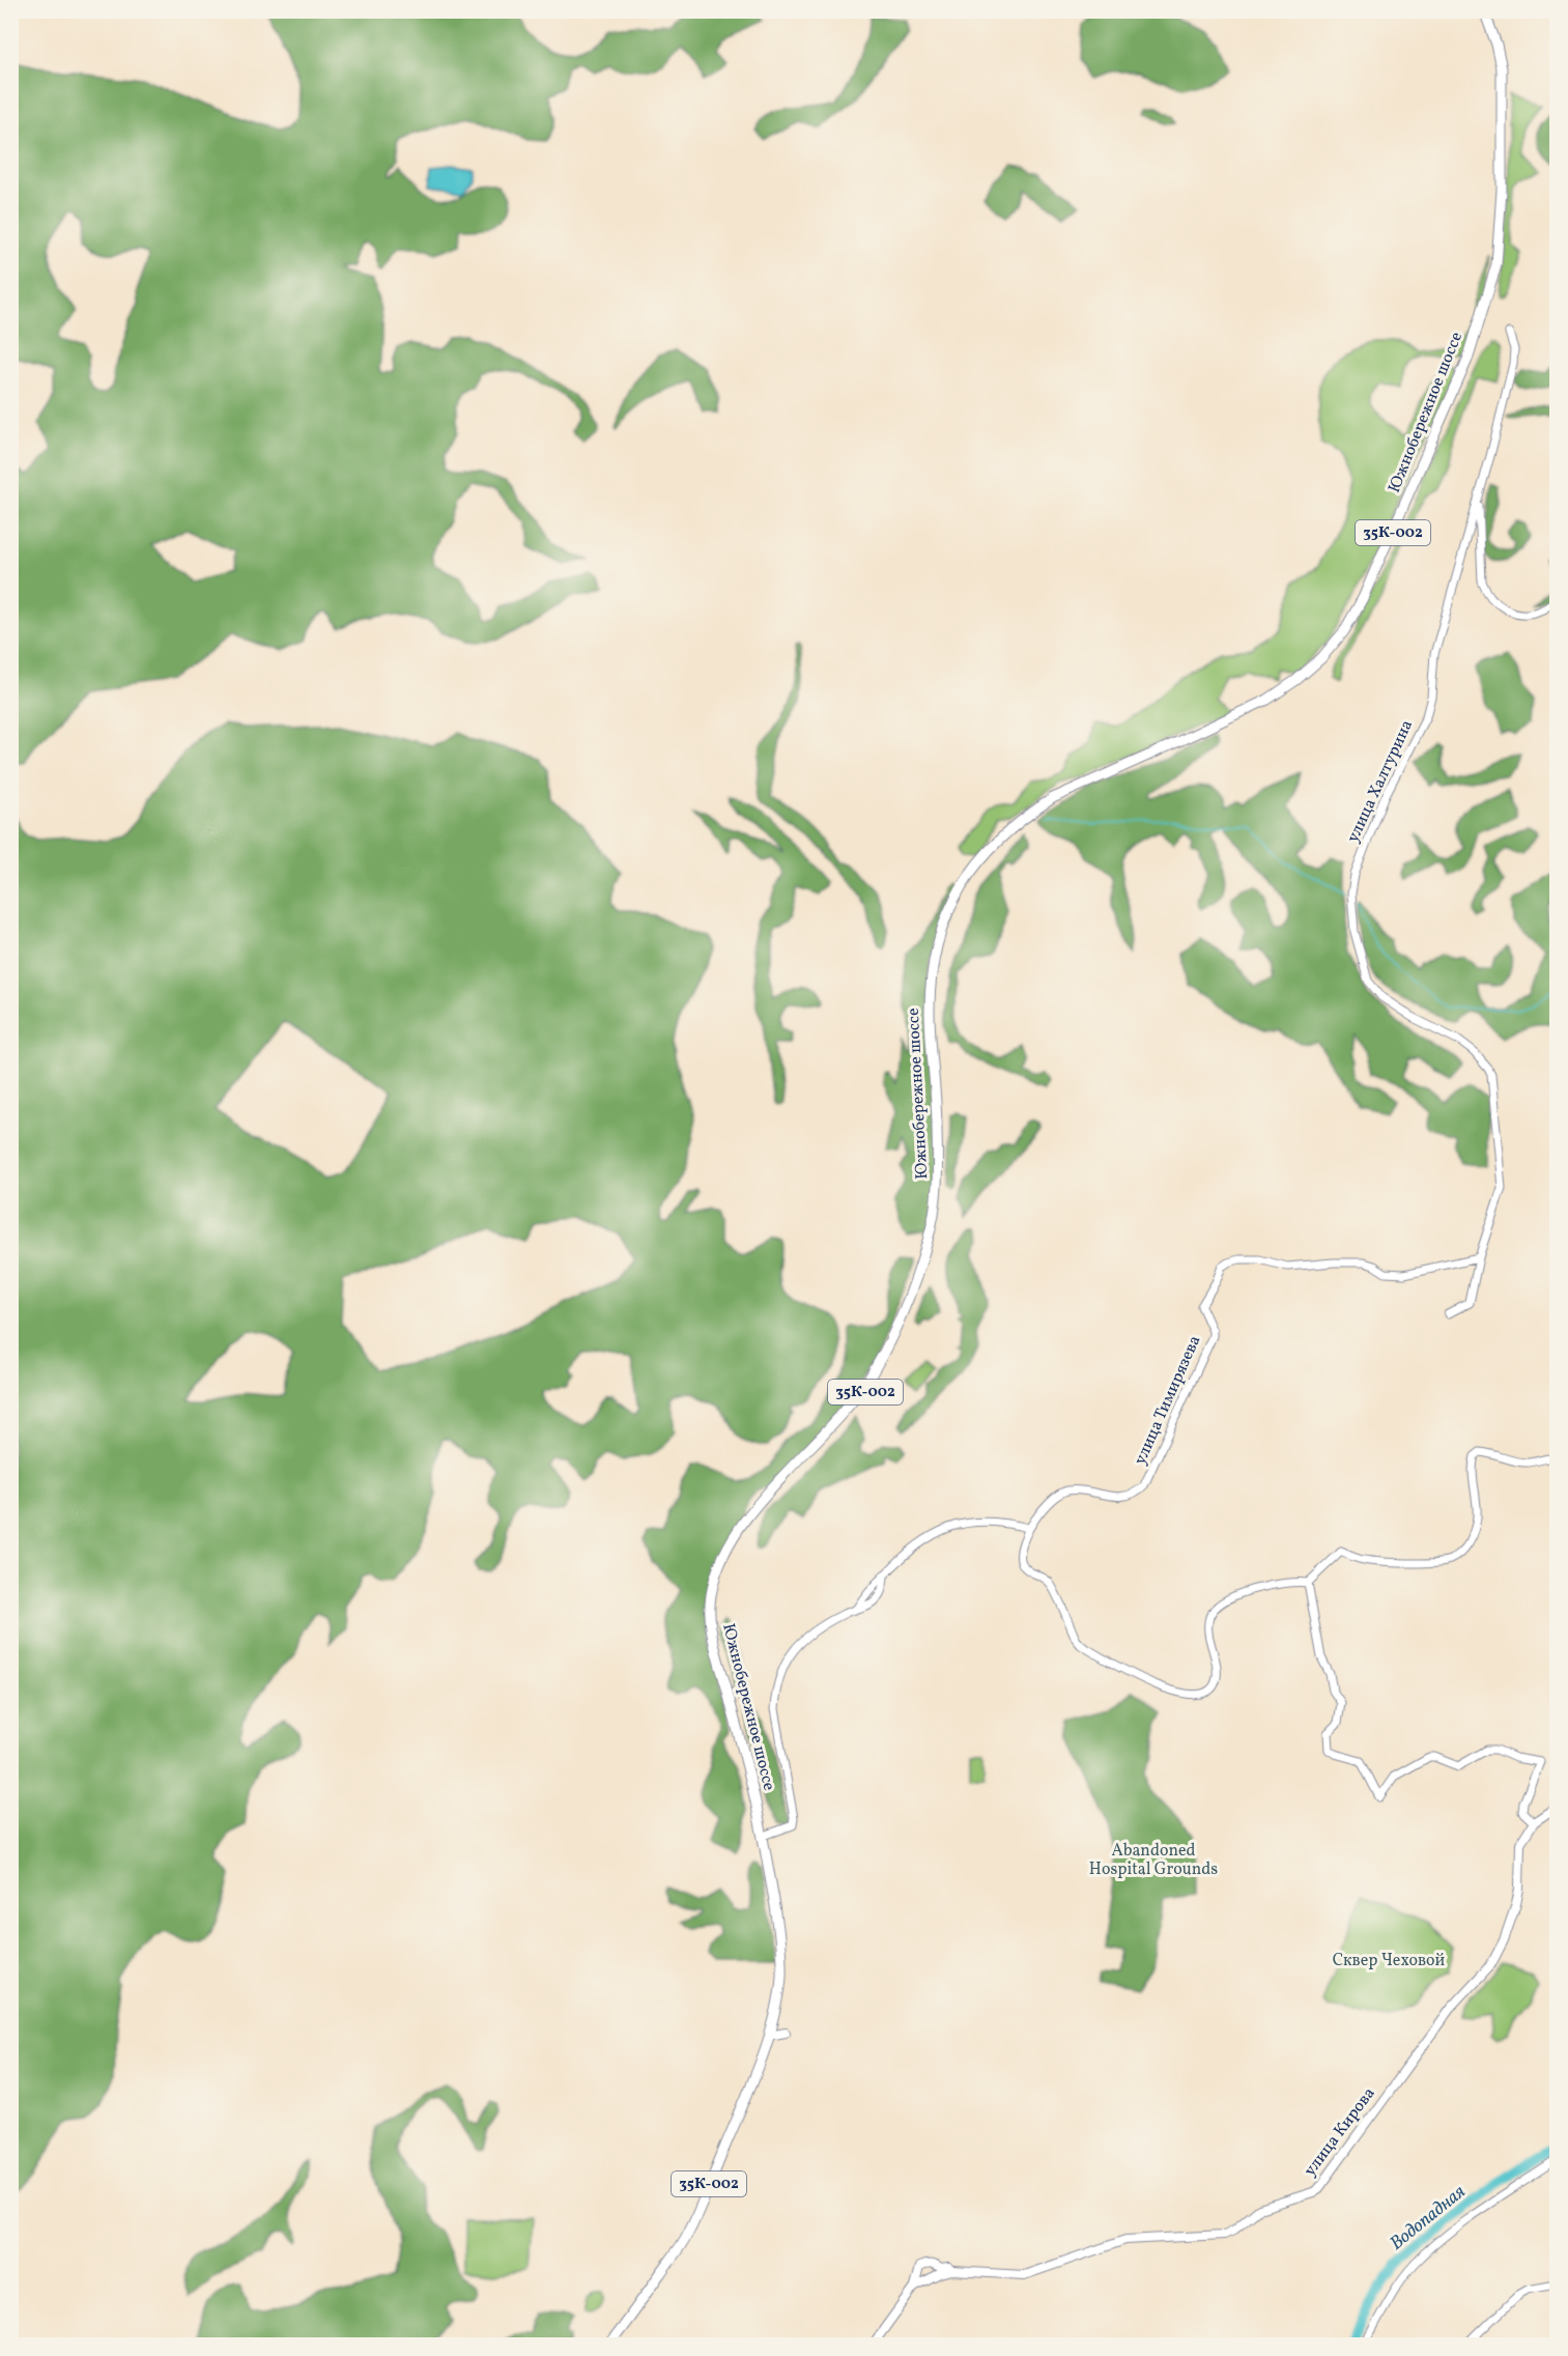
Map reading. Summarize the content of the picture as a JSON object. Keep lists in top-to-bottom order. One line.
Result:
{"streets":{"highway":["Южнобережное шоссе","35К-002"],"main road":["улица Кирова"],"street":["улица Халтурина","улица Тимирязева"]},"crossings":[["улица Халтурина","улица Тимирязева"]],"water":["Водопадная"],"parks":["Abandoned Hospital Grounds","Сквер Чеховой"]}
